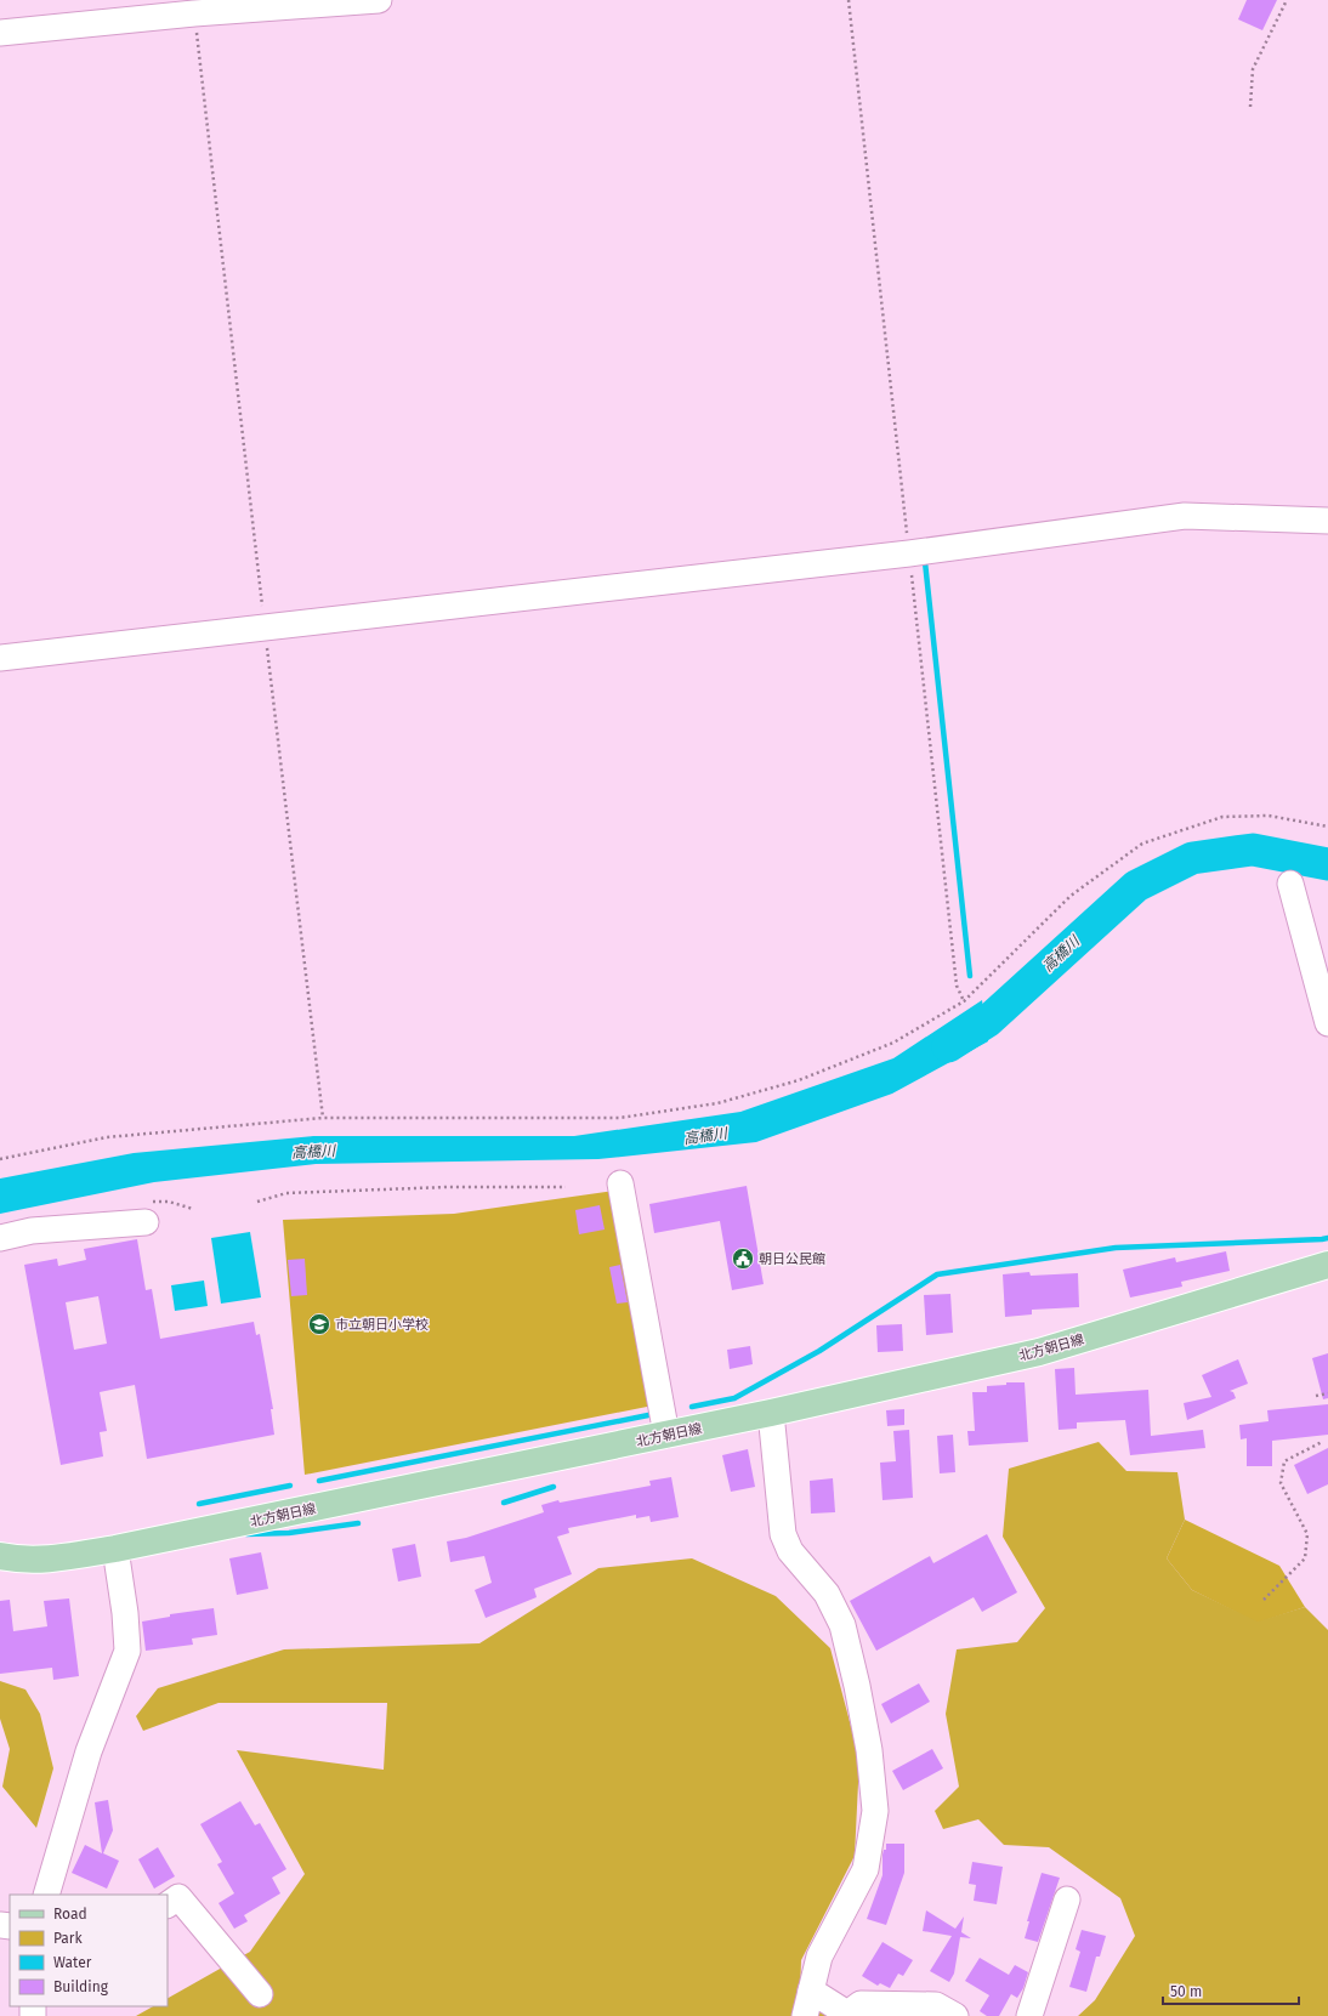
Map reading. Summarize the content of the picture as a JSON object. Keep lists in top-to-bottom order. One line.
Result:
{"streets":{"main road":["北方朝日線"]},"water":["高橋川"],"places":{"public building":["朝日公民館"],"school or university":["市立朝日小学校"]},"legend":["Road","Park","Water","Building"],"scale_bar":"50 m"}
